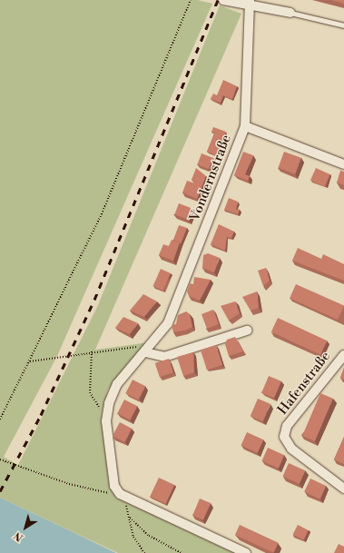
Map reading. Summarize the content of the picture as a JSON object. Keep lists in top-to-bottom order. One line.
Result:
{"streets":{"street":["Vondernstraße","Hafenstraße"]},"north":"bottom left"}
